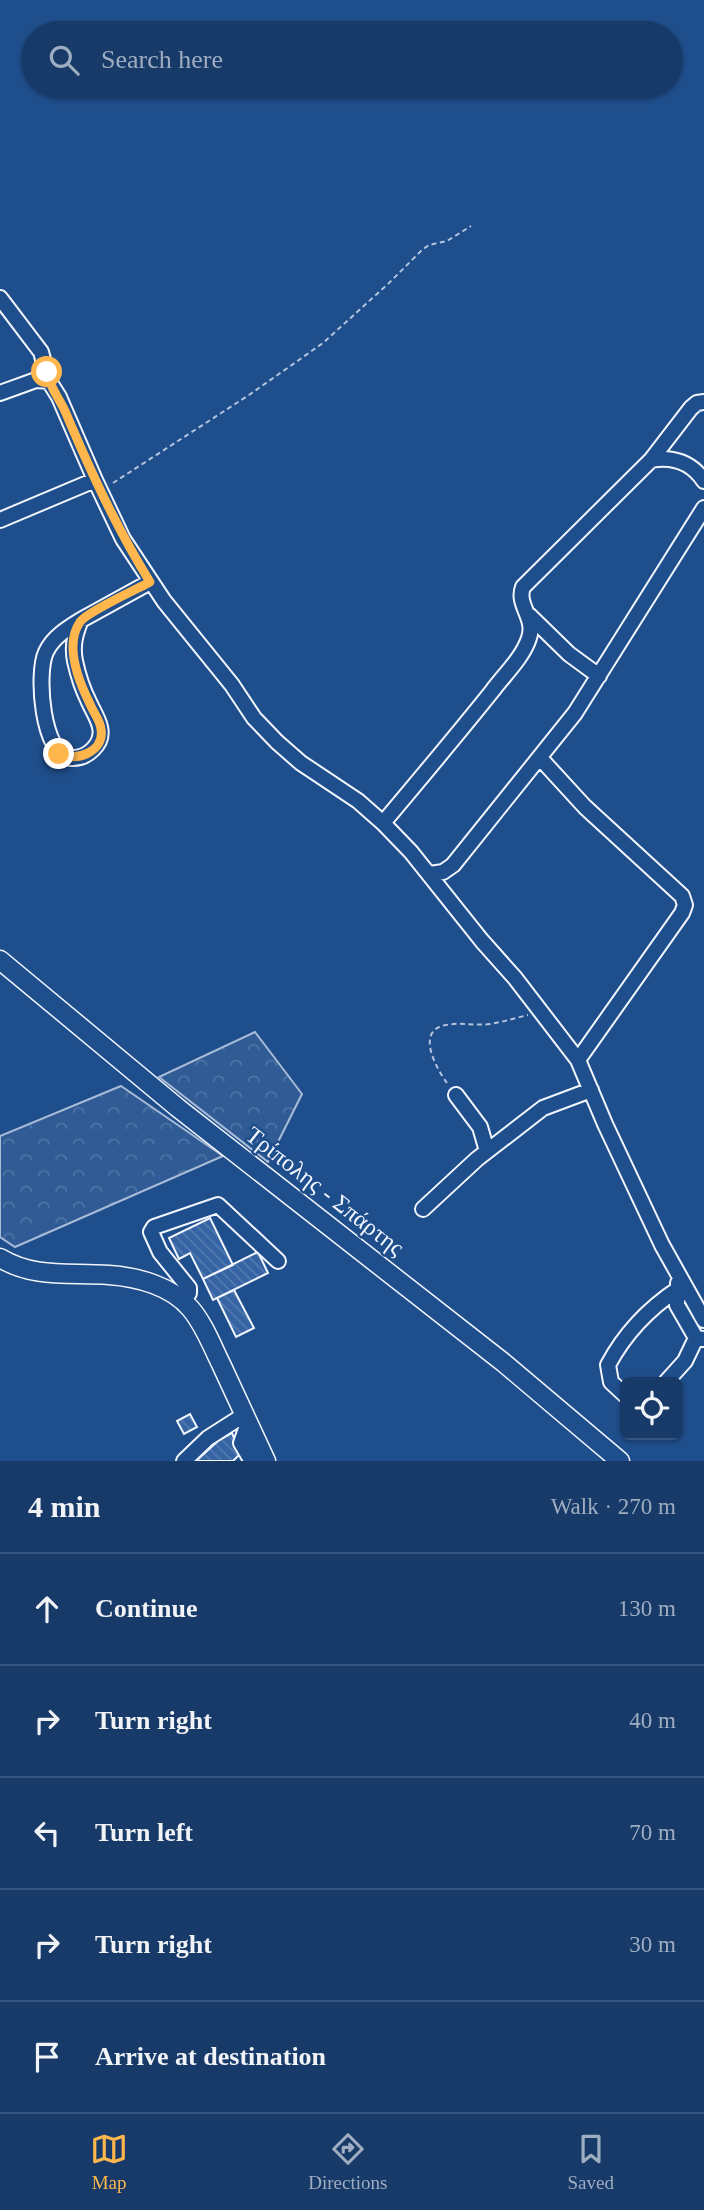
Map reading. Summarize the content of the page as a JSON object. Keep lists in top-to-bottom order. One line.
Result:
{"streets":{"main road":["Τρίπολης - Σπάρτης"]},"page":{"search":"Search here","heading":["4 min","Walk · 270 m"],"list":[["Continue","130 m"],["Turn right","40 m"],["Turn left","70 m"],["Turn right","30 m"],"Arrive at destination"],"nav":["Map","Directions","Saved"]}}
